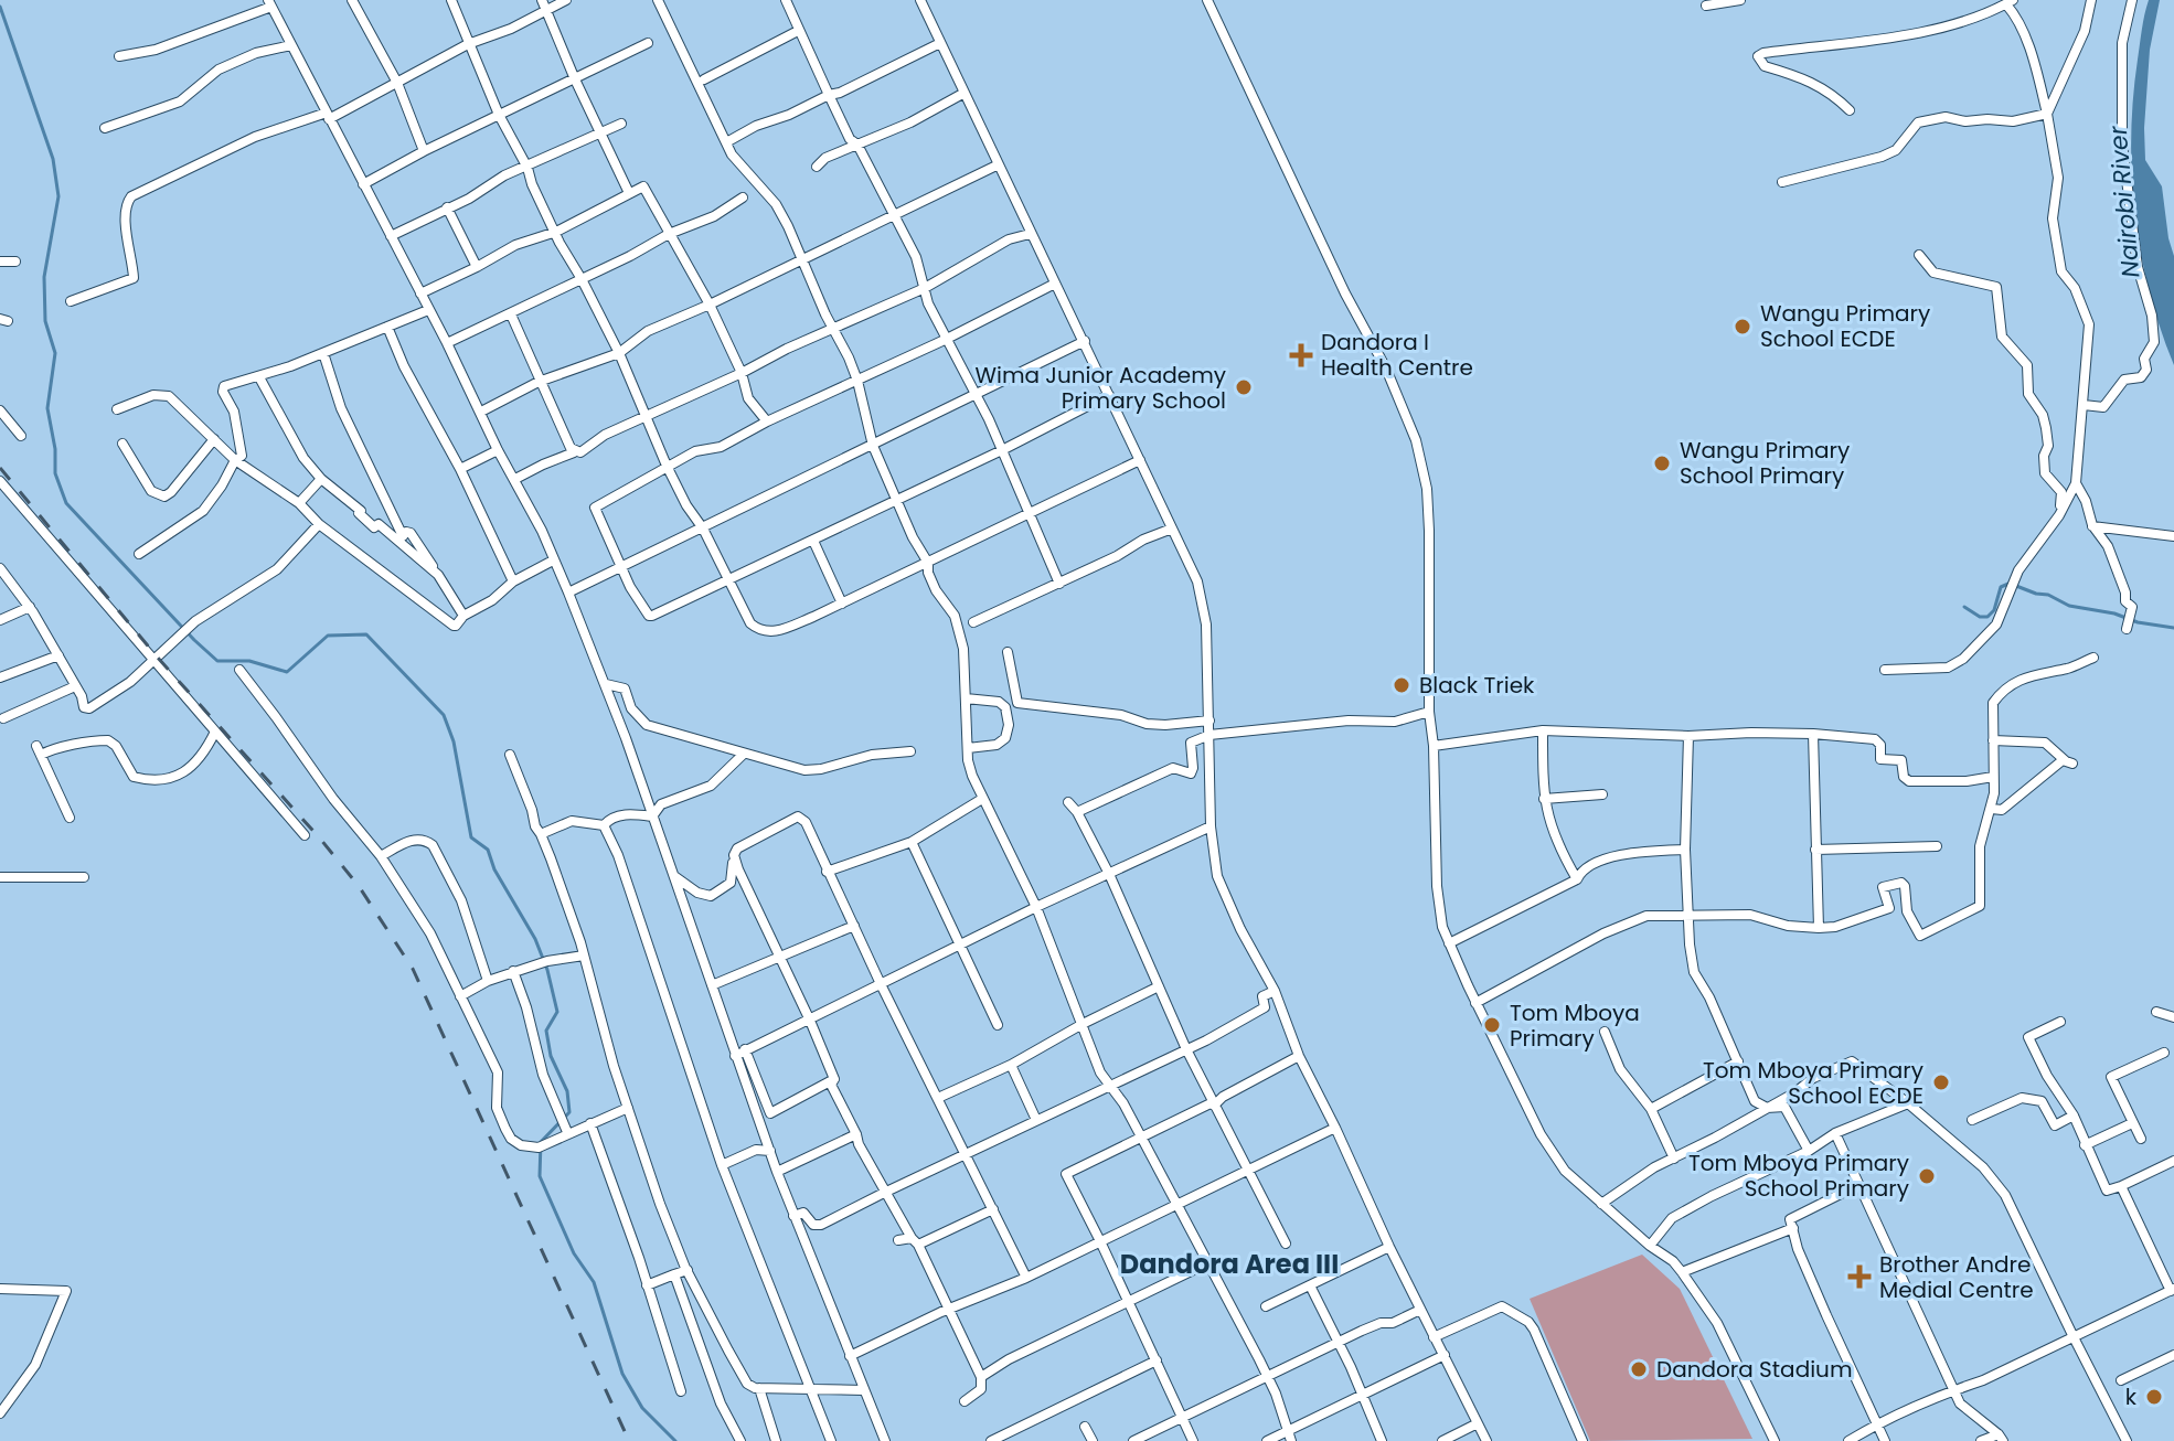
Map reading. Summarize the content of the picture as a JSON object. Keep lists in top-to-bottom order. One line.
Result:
{"districts":["Dandora Area III"],"water":["Nairobi River"],"places":{"other":["Wangu Primary School ECDE","Wima Junior Academy Primary School","Wangu Primary School Primary","Black Triek","Tom Mboya Primary","Tom Mboya Primary School ECDE","Tom Mboya Primary School Primary","Dandora Stadium","k"],"health":["Dandora I Health Centre","Brother Andre Medial Centre"]}}
